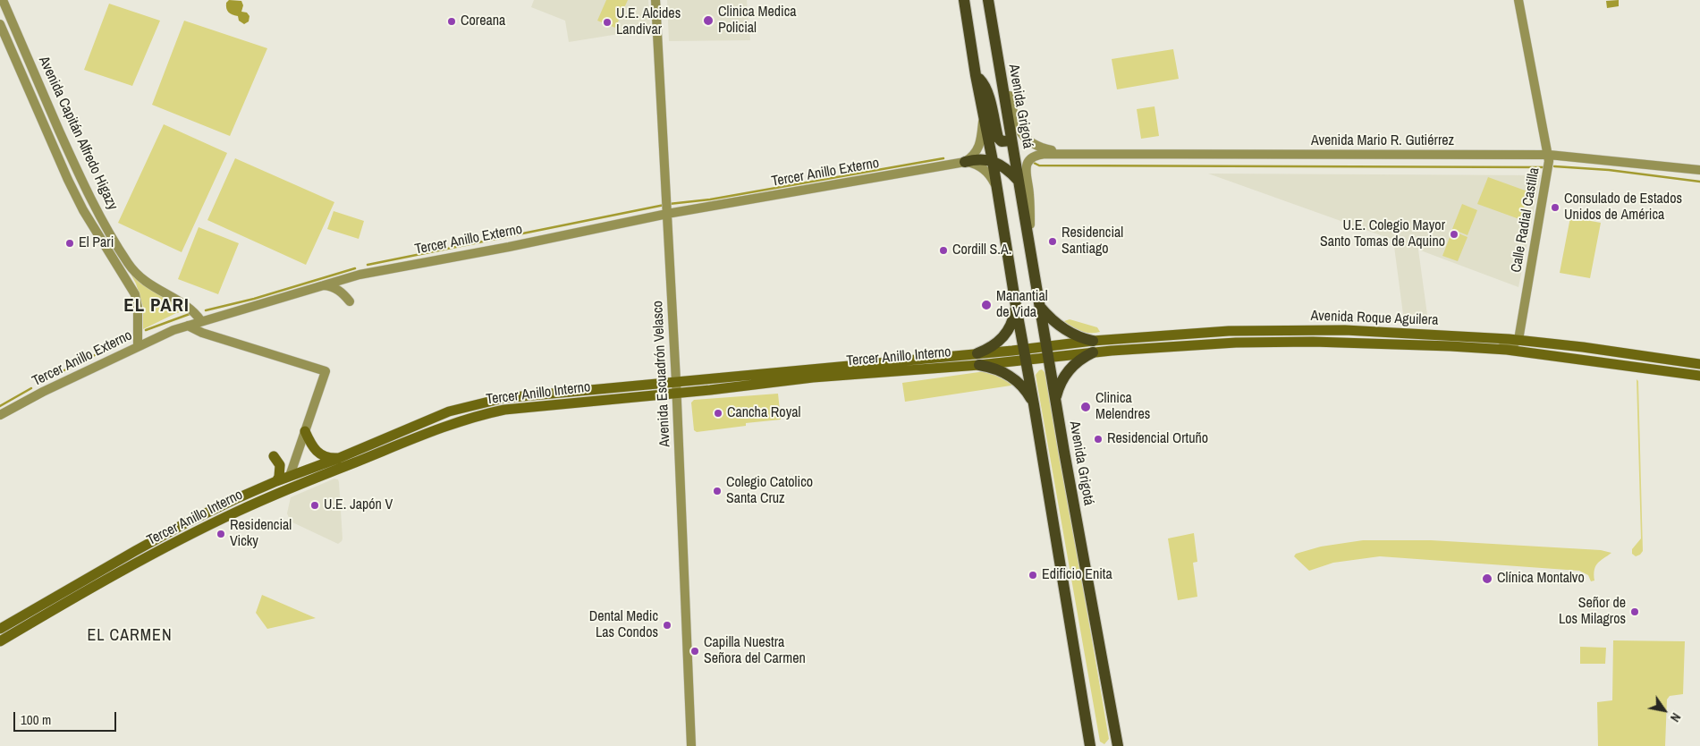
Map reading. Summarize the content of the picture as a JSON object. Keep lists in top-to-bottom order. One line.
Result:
{"streets":{"main road":["Avenida Grigotá","Avenida Roque Aguilera","Tercer Anillo Interno"],"street":["Avenida Capitán Alfredo Higazy","Avenida Mario R. Gutiérrez","Tercer Anillo Externo","Calle Radial Castilla","Avenida Escuadrón Velasco"]},"crossings":[["Avenida Grigotá","Avenida Mario R. Gutiérrez"],["Avenida Grigotá","Avenida Roque Aguilera"],["Avenida Grigotá","Tercer Anillo Interno"],["Avenida Capitán Alfredo Higazy","Tercer Anillo Externo"],["Avenida Mario R. Gutiérrez","Calle Radial Castilla"],["Tercer Anillo Externo","Avenida Escuadrón Velasco"],["Calle Radial Castilla","Avenida Roque Aguilera"],["Avenida Roque Aguilera","Tercer Anillo Interno"],["Tercer Anillo Interno","Avenida Escuadrón Velasco"]],"districts":["EL PARI","EL CARMEN"],"places":["Clinica Medica Policial","Coreana","U.E. Alcides Landivar","Consulado de Estados Unidos de América","U.E. Colegio Mayor Santo Tomas de Aquino","Residencial Santiago","El Pari","Cordill S.A.","Manantial de Vida","Clinica Melendres","Cancha Royal","Residencial Ortuño","Colegio Catolico Santa Cruz","U.E. Japón V","Residencial Vicky","Edificio Enita","Clínica Montalvo","Señor de Los Milagros","Dental Medic Las Condos","Capilla Nuestra Señora del Carmen"],"scale_bar":"100 m","north":"bottom right"}
